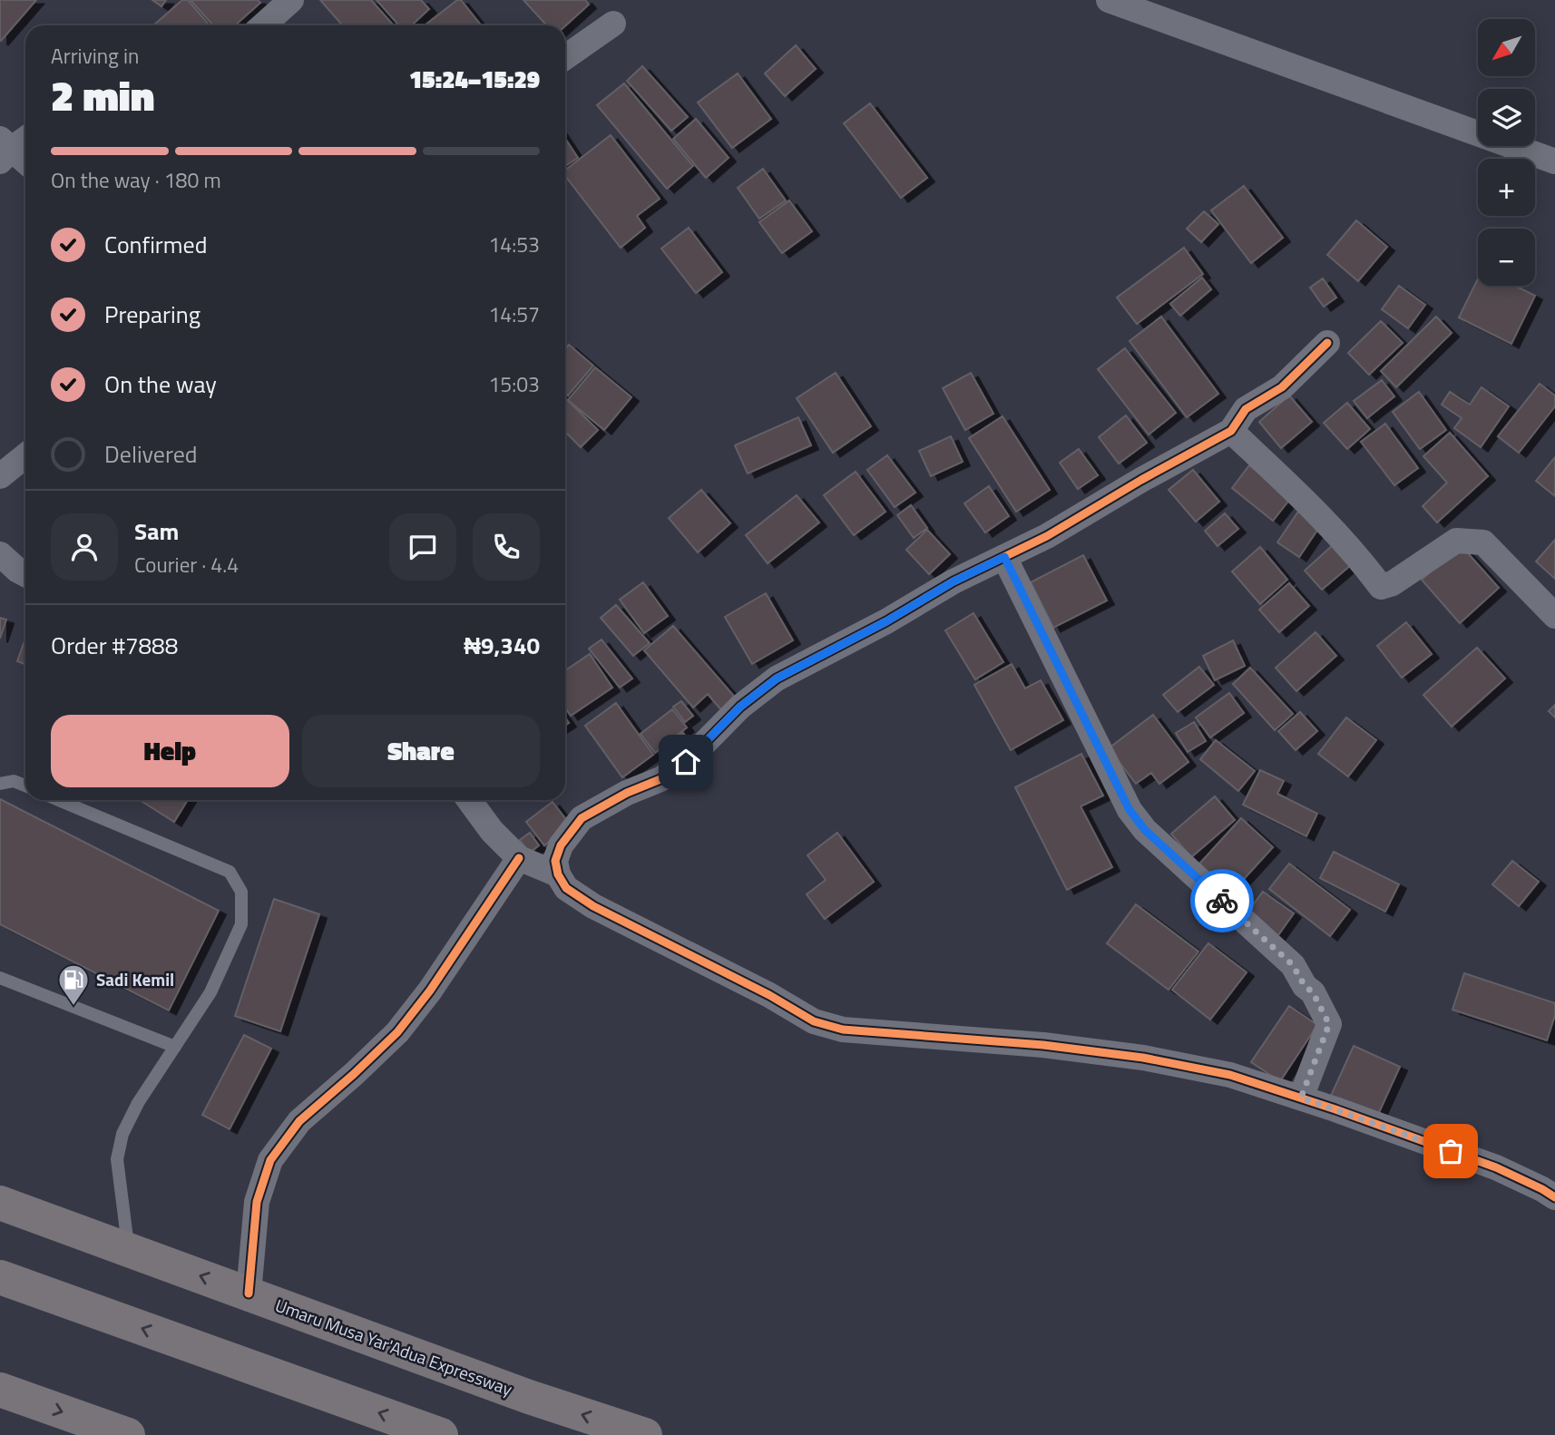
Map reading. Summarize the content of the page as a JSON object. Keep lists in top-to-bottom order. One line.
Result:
{"streets":{"highway":["Umaru Musa Yar'Adua Expressway"]},"places":{"fuel station":["Sadi Kemil"]},"north":"bottom left","page":{"map_buttons":["+","−"],"heading":["2 min","Arriving in","15:24–15:29"],"panel":["Sam","Courier · 4.4","Order #7888","₦9,340"],"bar":"On the way · 180 m","list":[["Confirmed","14:53"],["Preparing","14:57"],["On the way","15:03"],"Delivered"],"buttons":["Help","Share"]}}
